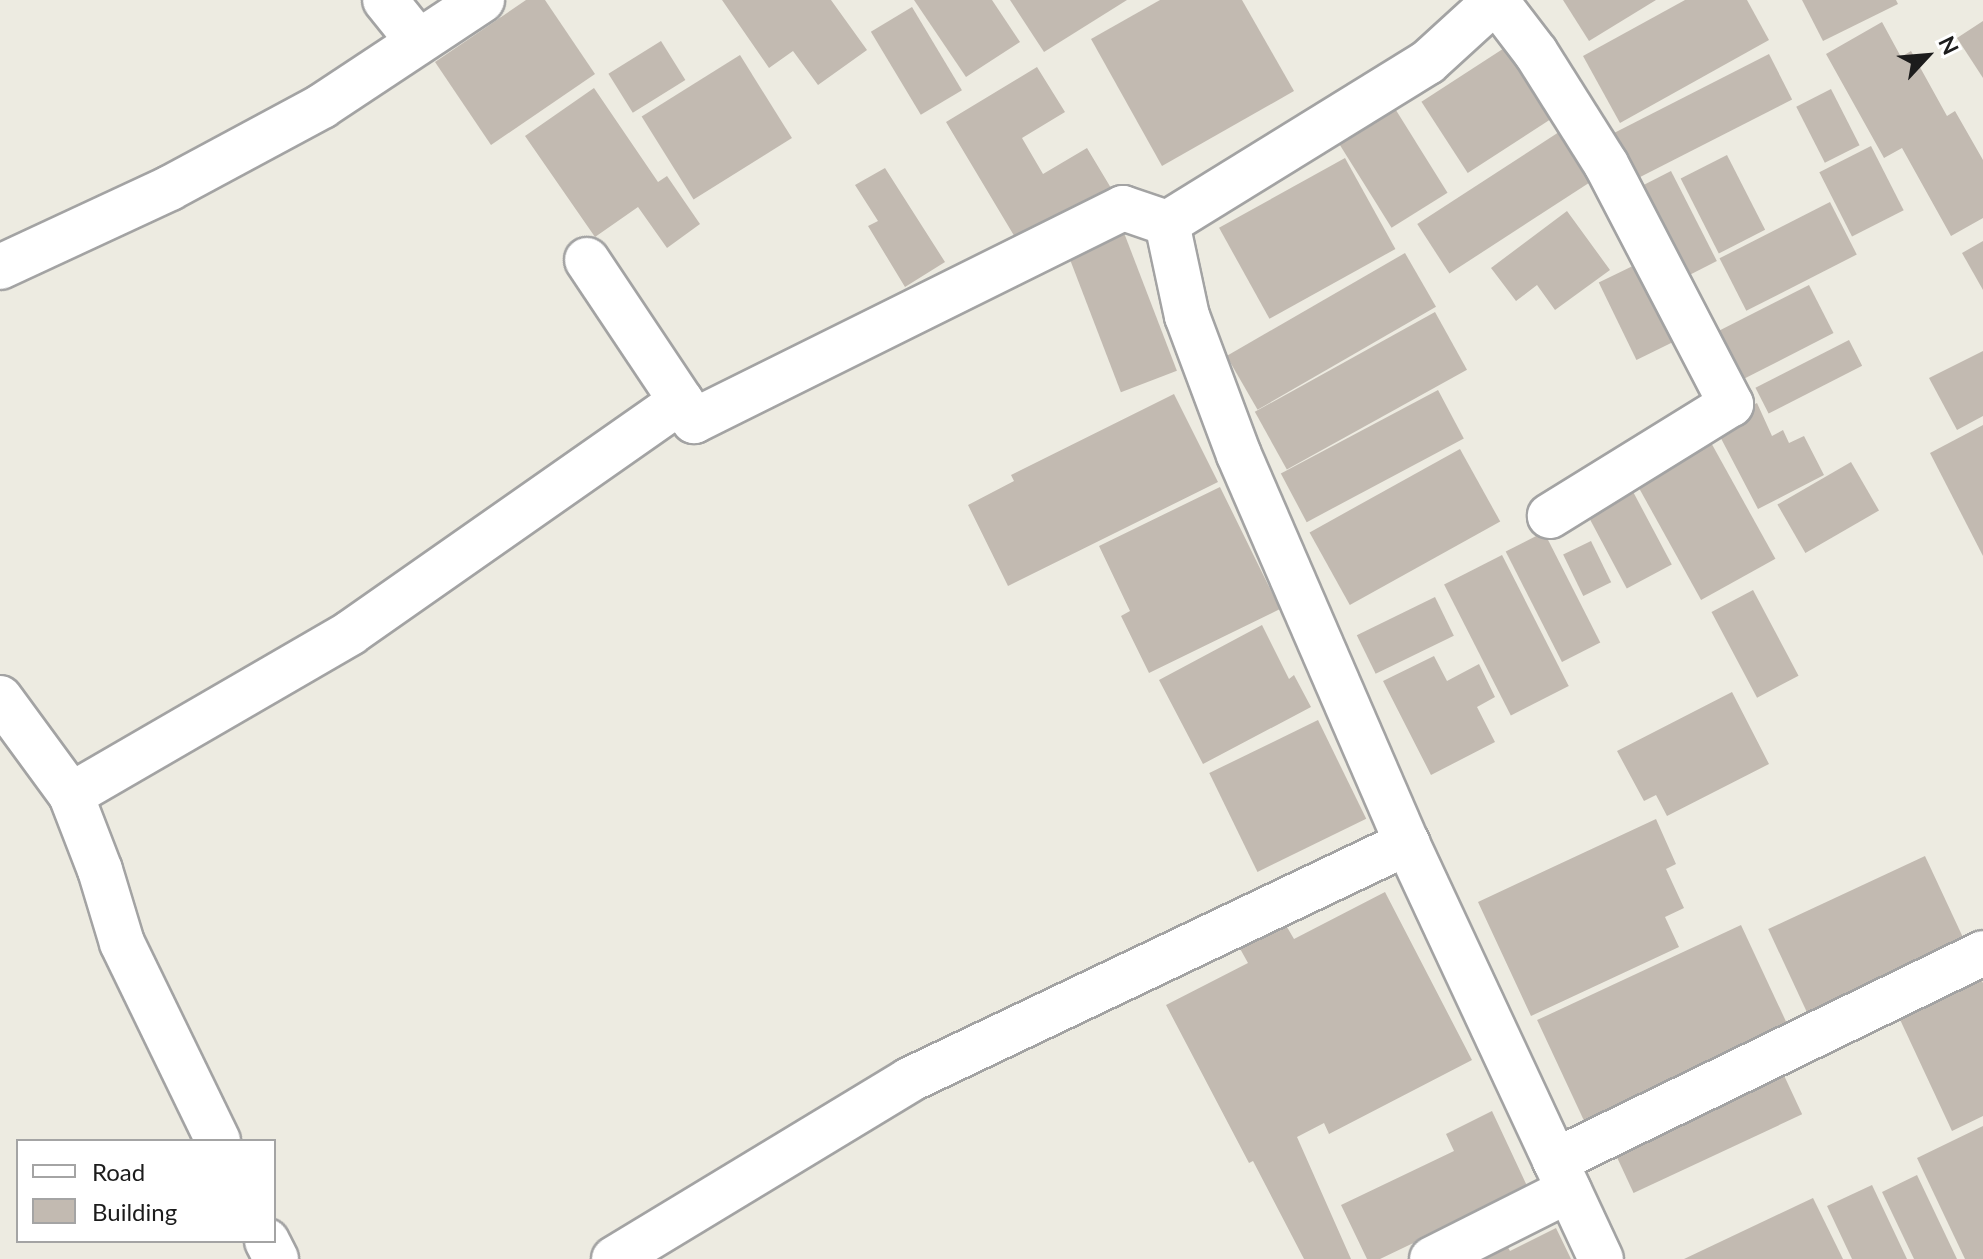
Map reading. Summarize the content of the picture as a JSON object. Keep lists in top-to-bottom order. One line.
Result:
{"legend":["Road","Building"],"north":"top right"}
